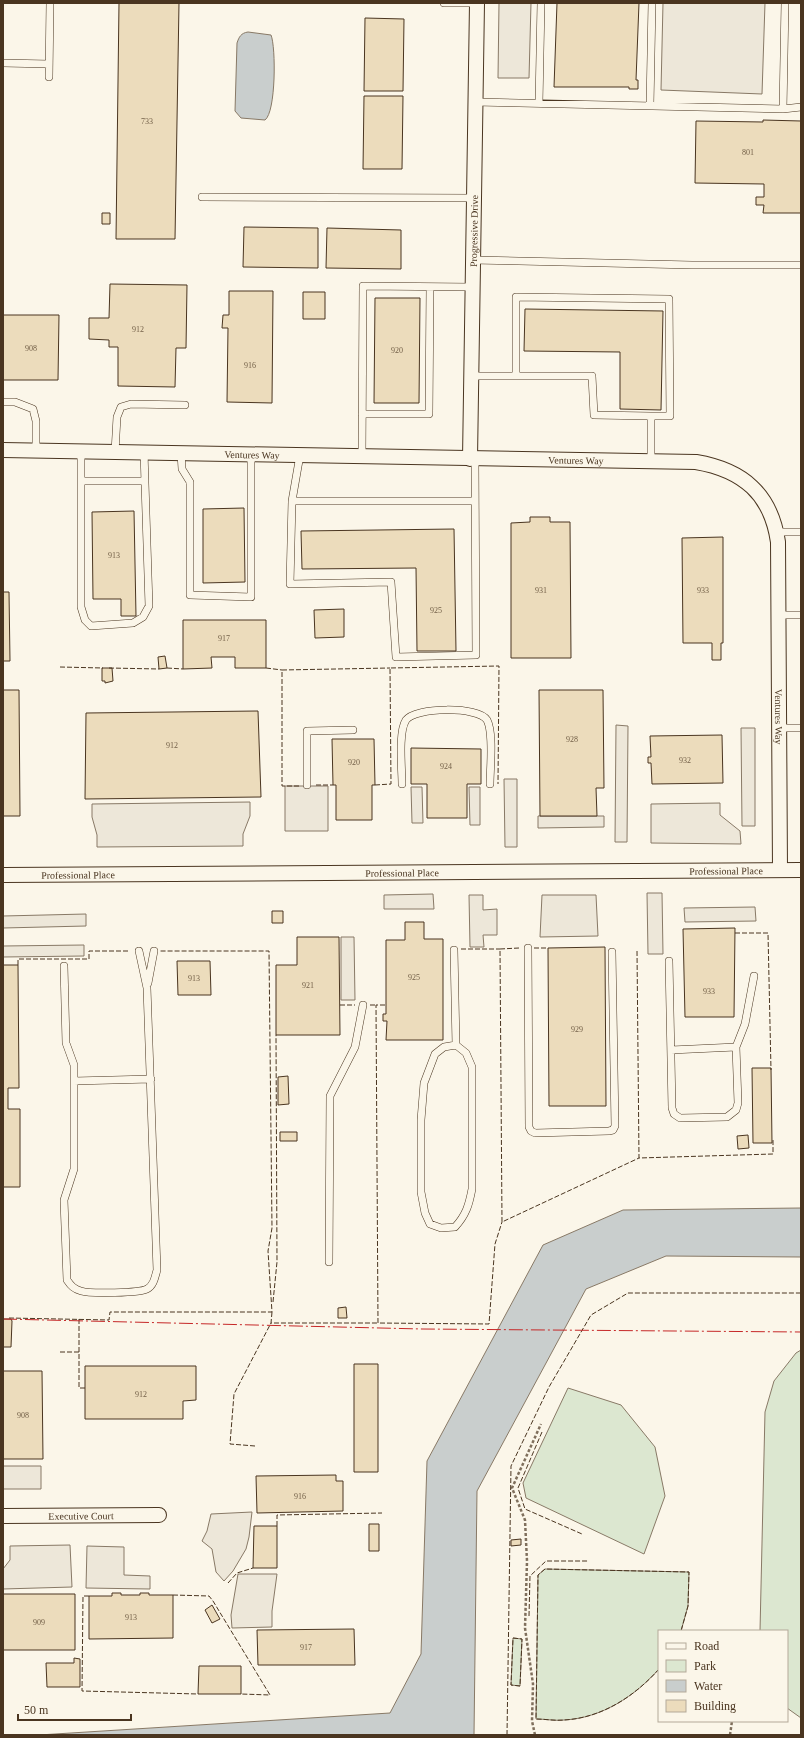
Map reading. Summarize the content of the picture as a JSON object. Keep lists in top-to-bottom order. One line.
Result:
{"streets":{"street":["Progressive Drive","Ventures Way","Professional Place","Executive Court"]},"crossings":[["Progressive Drive","Ventures Way"],["Ventures Way","Professional Place"]],"house_numbers":["733","801","912","908","920","916","913","931","933","925","917","928","912","932","920","924","925","913","921","933","929","912","908","916","913","909","917"],"legend":["Road","Park","Water","Building"],"scale_bar":"50 m"}
